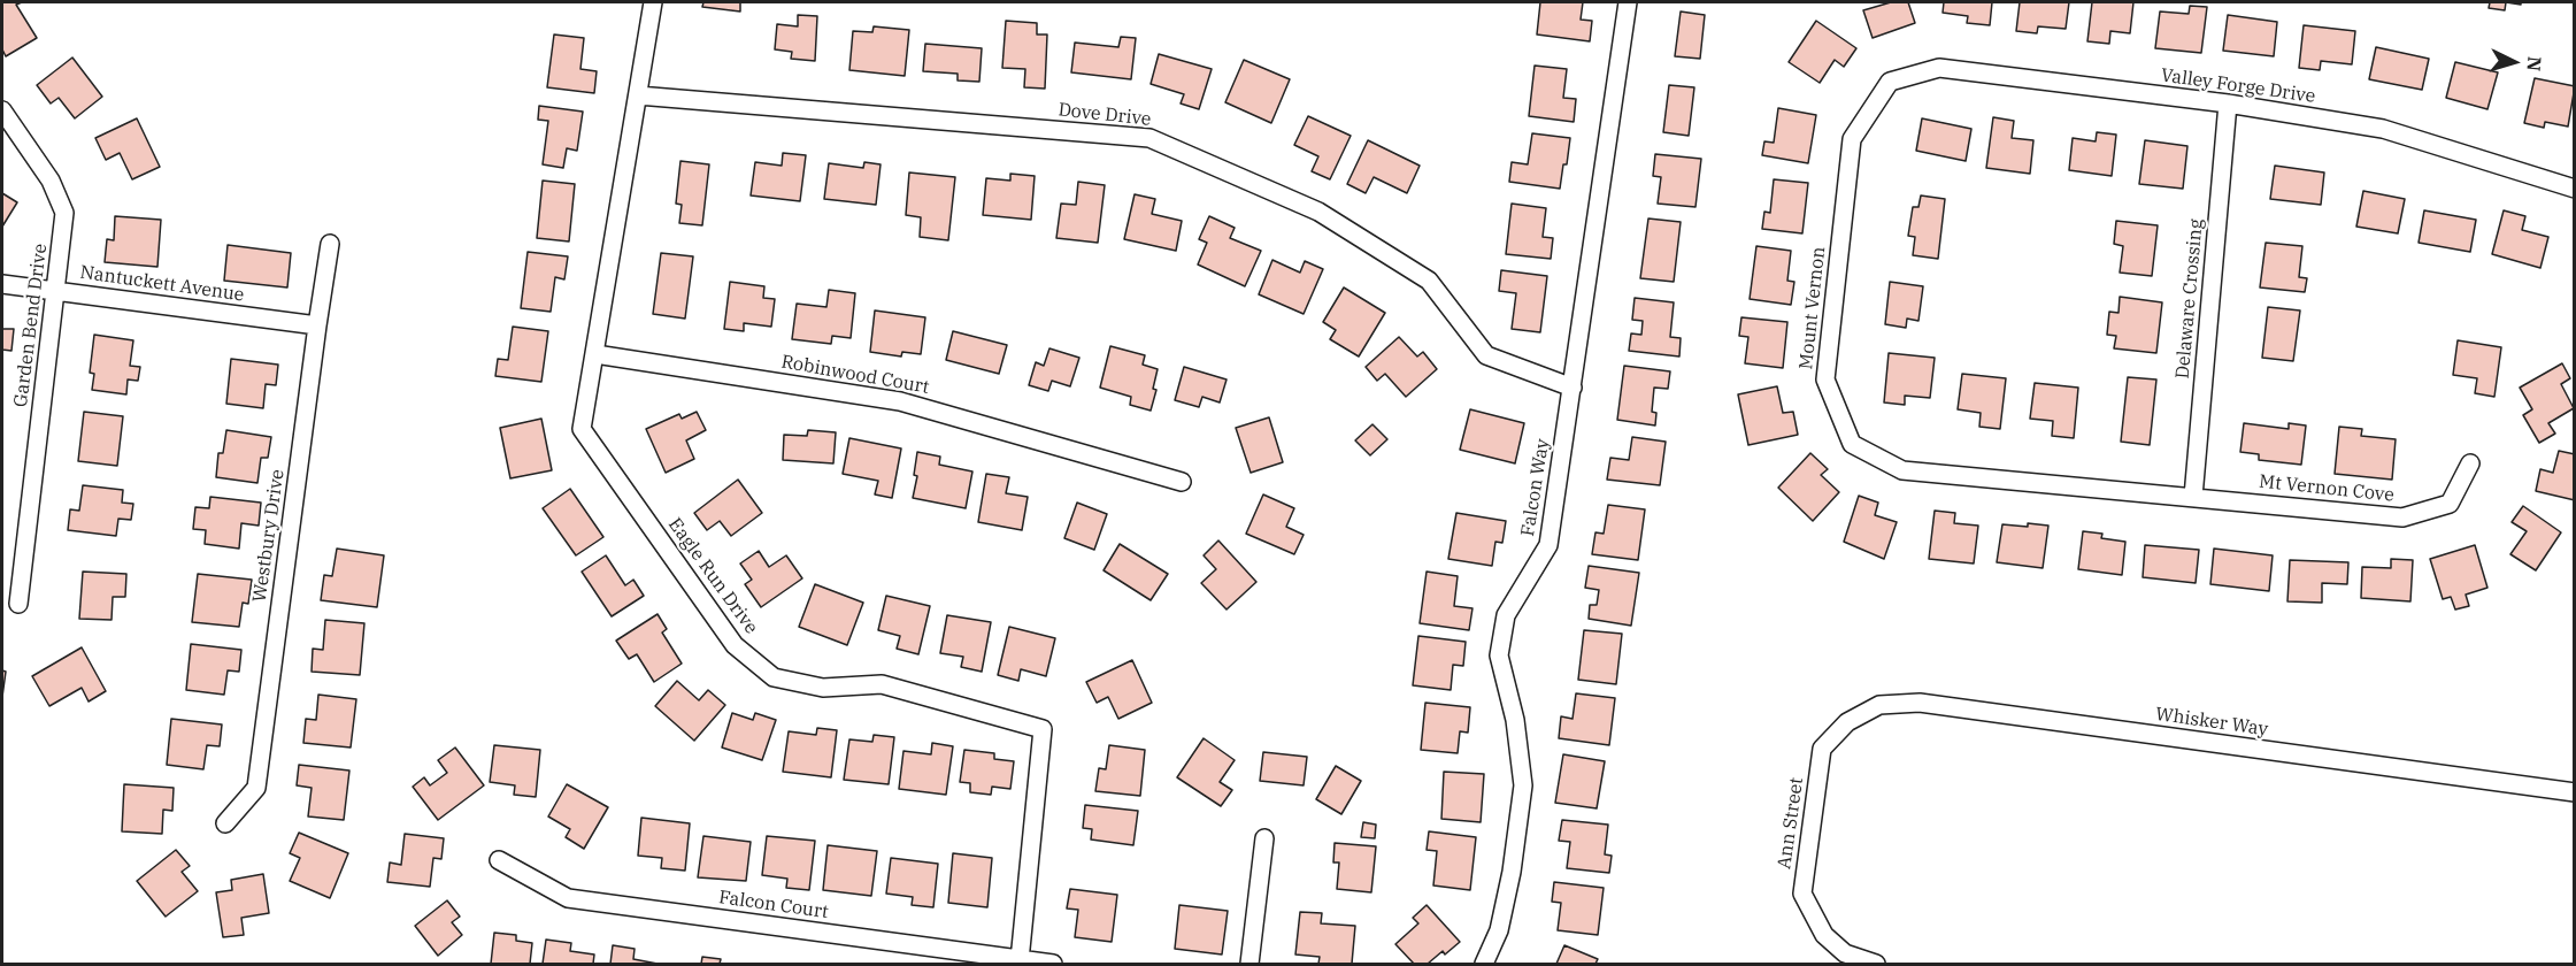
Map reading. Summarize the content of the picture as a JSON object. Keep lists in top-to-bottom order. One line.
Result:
{"streets":{"street":["Valley Forge Drive","Dove Drive","Nantuckett Avenue","Delaware Crossing","Mount Vernon","Garden Bend Drive","Robinwood Court","Falcon Way","Mt Vernon Cove","Westbury Drive","Eagle Run Drive","Whisker Way","Ann Street","Falcon Court"]},"crossings":[["Valley Forge Drive","Delaware Crossing"],["Valley Forge Drive","Mount Vernon"],["Dove Drive","Falcon Way"],["Dove Drive","Eagle Run Drive"],["Nantuckett Avenue","Garden Bend Drive"],["Nantuckett Avenue","Westbury Drive"],["Delaware Crossing","Mount Vernon"],["Delaware Crossing","Mt Vernon Cove"],["Mount Vernon","Mt Vernon Cove"],["Robinwood Court","Eagle Run Drive"],["Eagle Run Drive","Falcon Court"],["Whisker Way","Ann Street"]],"north":"right"}
